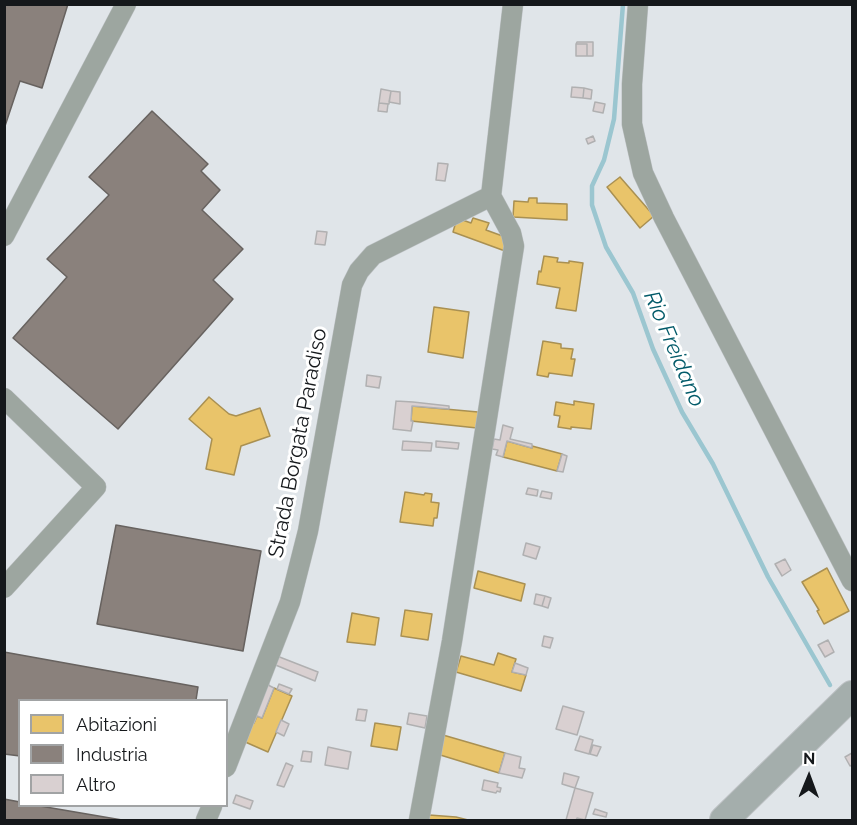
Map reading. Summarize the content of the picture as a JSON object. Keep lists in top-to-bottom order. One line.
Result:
{"streets":{"street":["Strada Borgata Paradiso"]},"water":["Rio Freidano"],"legend":["Abitazioni","Industria","Altro"],"north":"top"}
